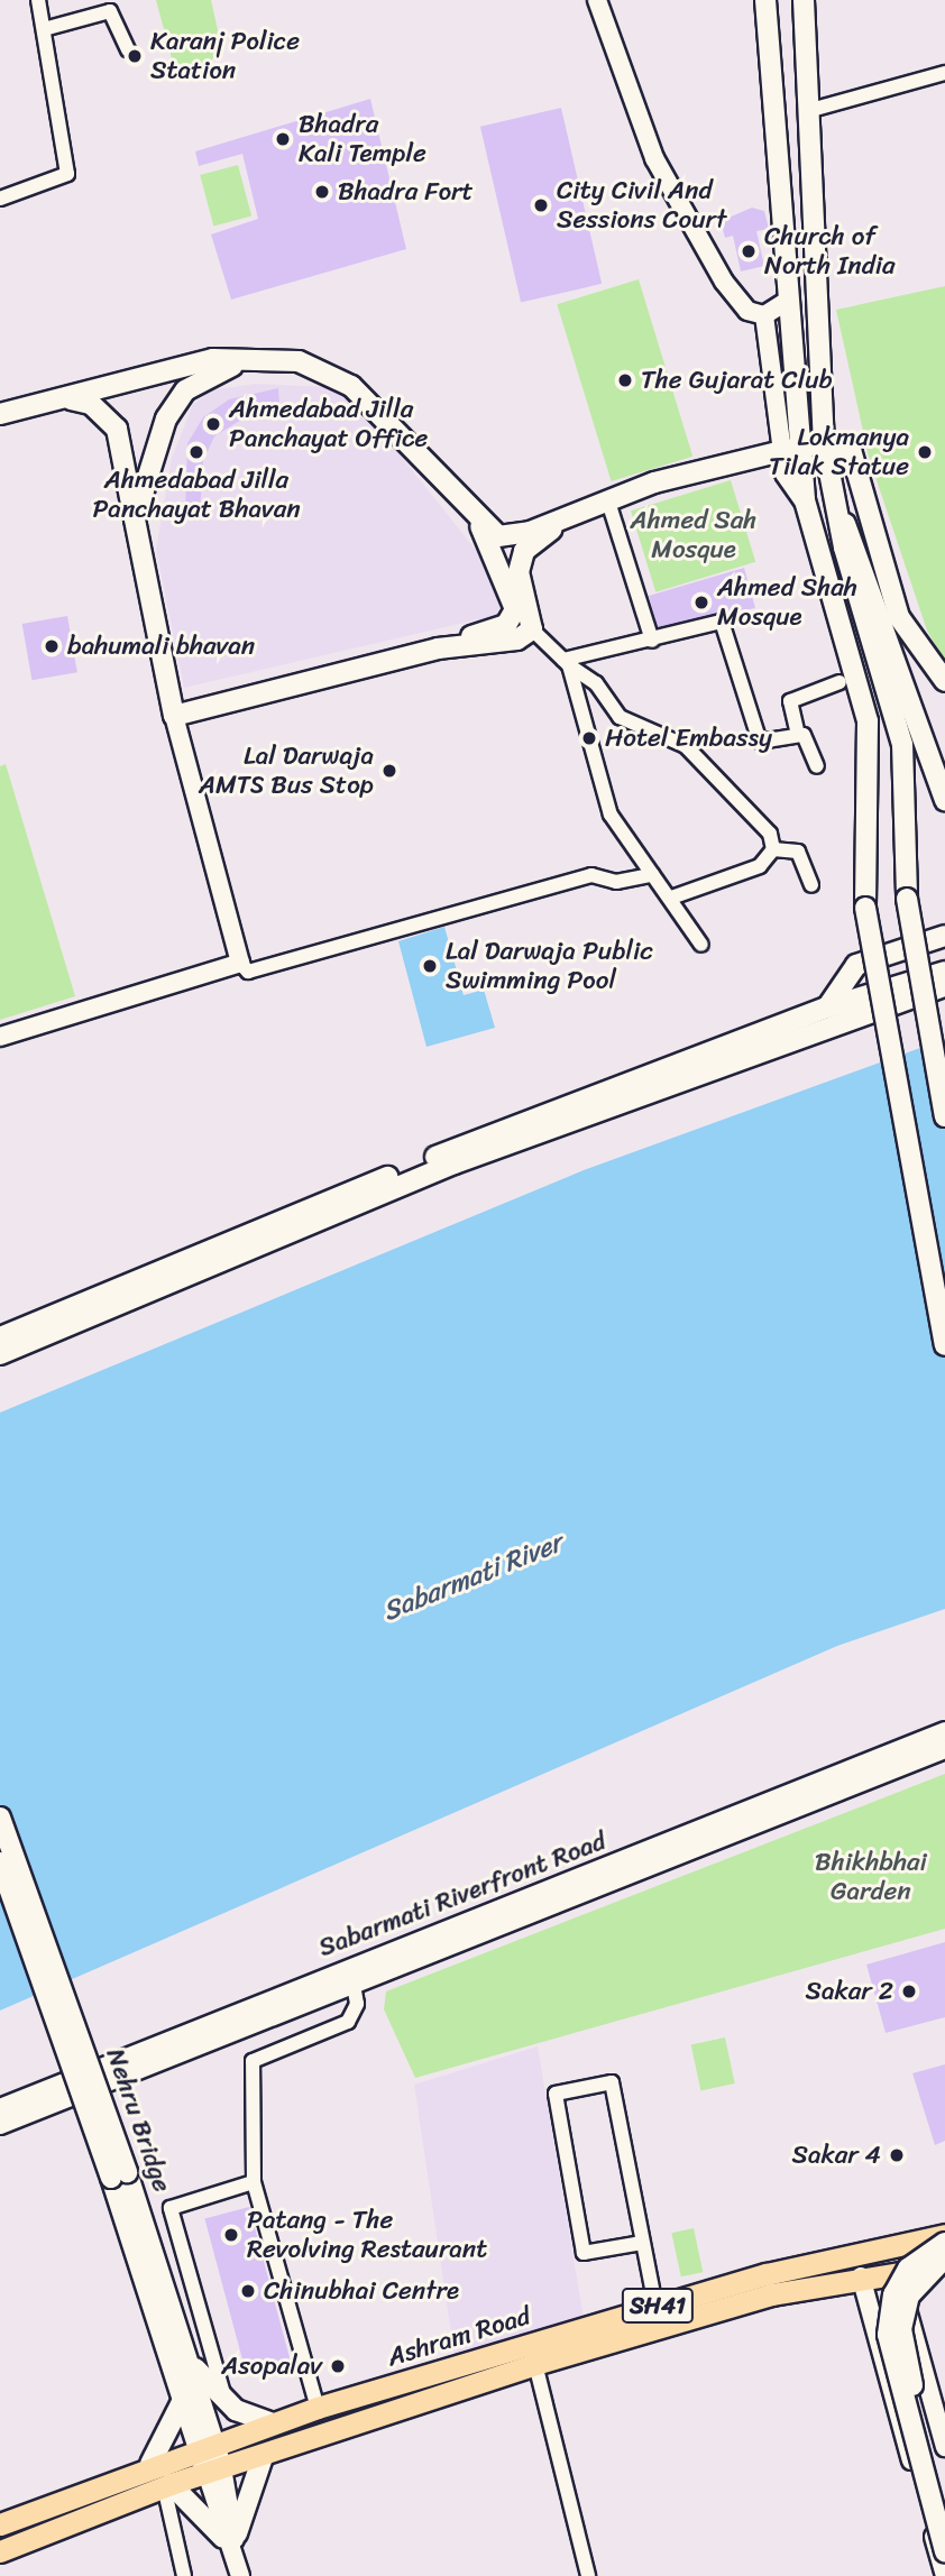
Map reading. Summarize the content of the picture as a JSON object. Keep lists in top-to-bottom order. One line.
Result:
{"streets":{"main road":["Nehru Bridge","SH41","Ashram Road"],"street":["Sabarmati Riverfront Road"]},"crossings":[["Nehru Bridge","Ashram Road"]],"water":["Sabarmati River"],"parks":["Ahmed Sah Mosque","Bhikhbhai Garden"],"places":["Karanj Police Station","Bhadra Kali Temple","Bhadra Fort","City Civil And Sessions Court","Church of North India","The Gujarat Club","Ahmedabad Jilla Panchayat Office","Ahmedabad Jilla Panchayat Bhavan","Lokmanya Tilak Statue","Ahmed Shah Mosque","bahumali bhavan","Hotel Embassy","Lal Darwaja AMTS Bus Stop","Lal Darwaja Public Swimming Pool","Sakar 2","Sakar 4","Patang - The Revolving Restaurant","Chinubhai Centre","Asopalav"]}
